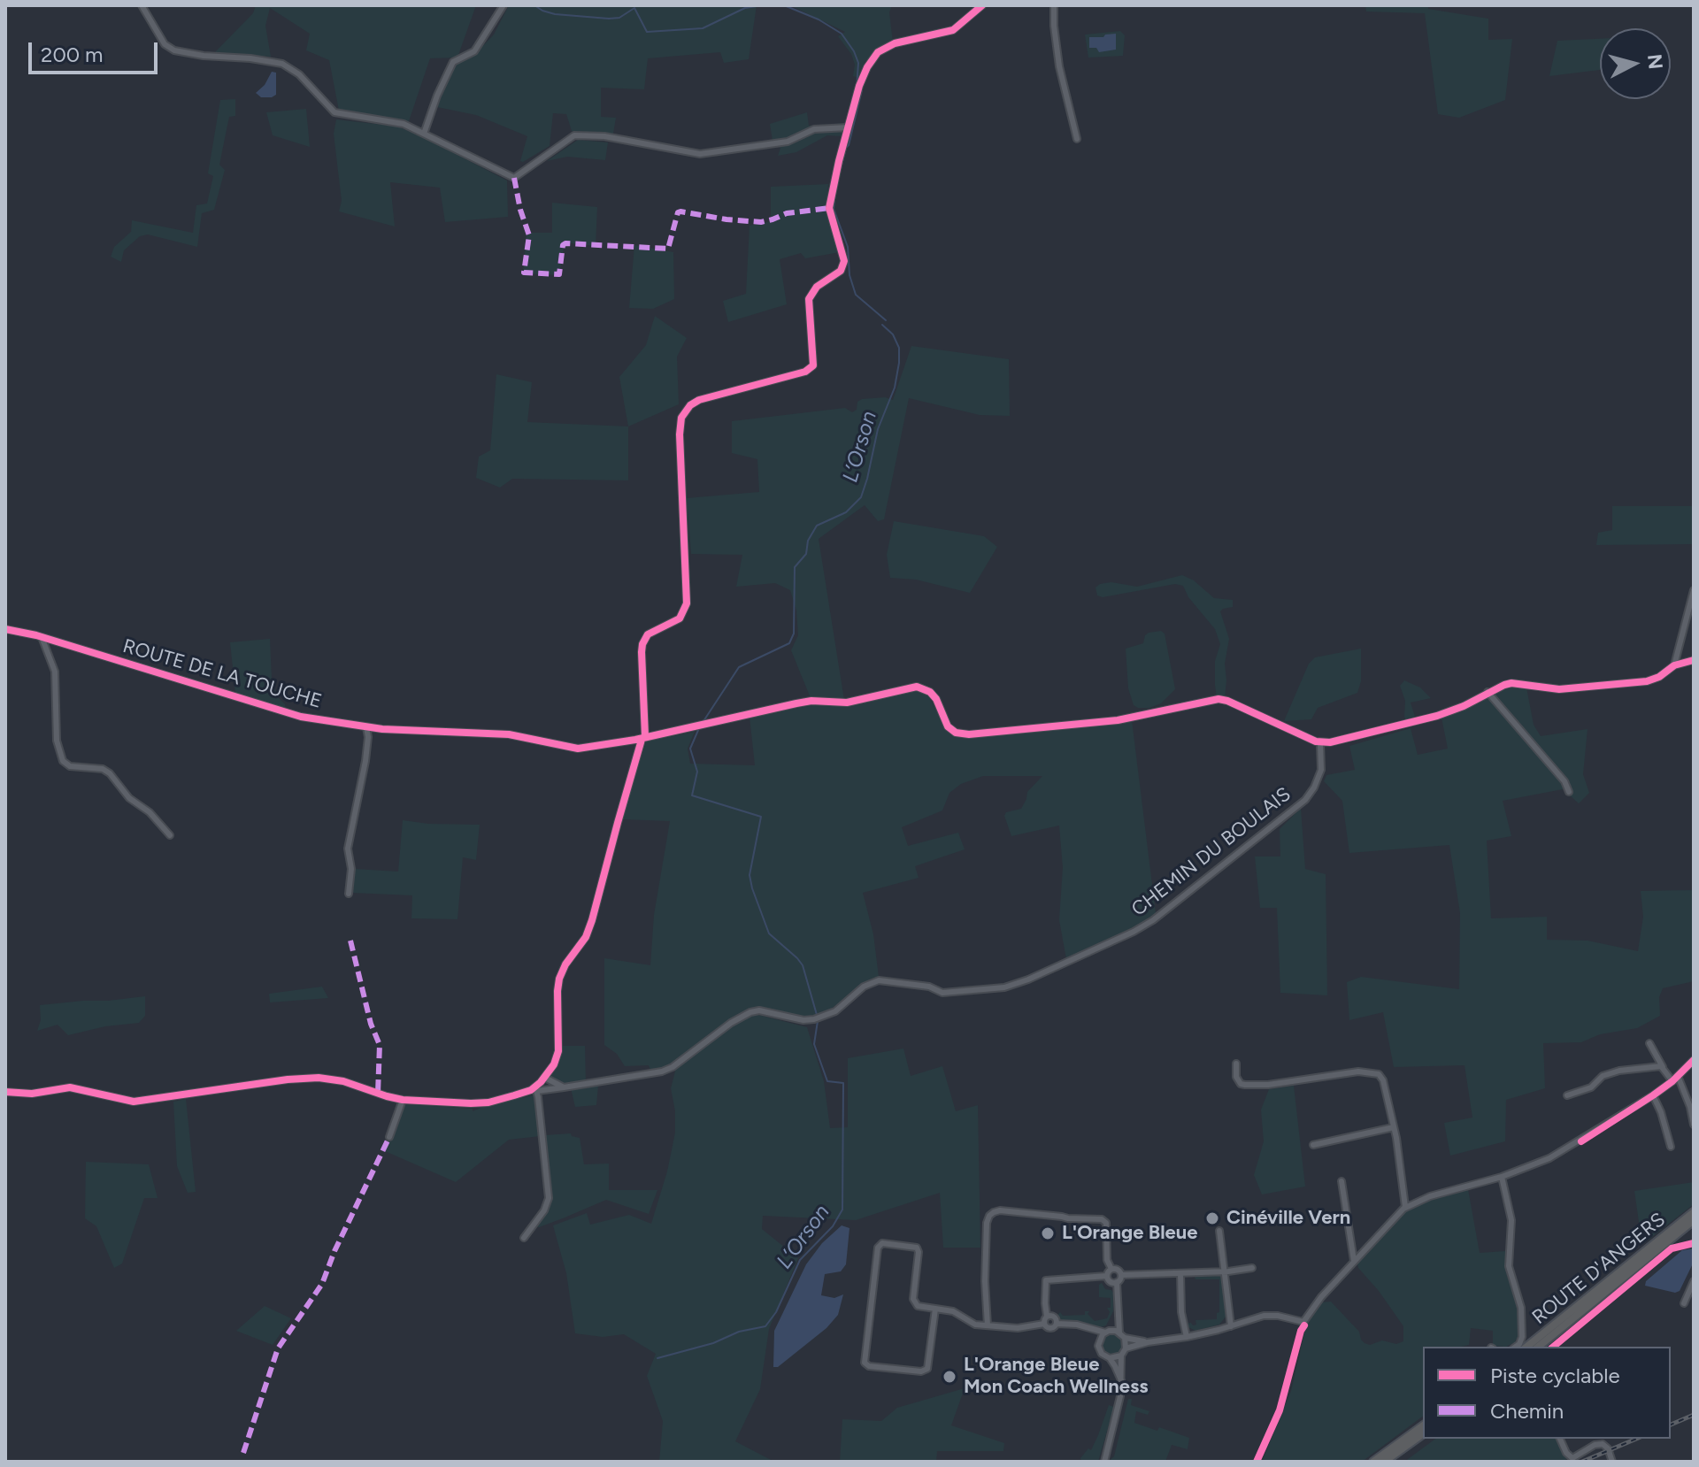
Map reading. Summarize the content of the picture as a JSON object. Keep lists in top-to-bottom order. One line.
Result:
{"streets":{"highway":["ROUTE D'ANGERS"],"street":["ROUTE DE LA TOUCHE","CHEMIN DU BOULAIS"]},"crossings":[["ROUTE DE LA TOUCHE","CHEMIN DU BOULAIS"]],"water":["L’Orson"],"places":["Cinéville Vern","L'Orange Bleue","L'Orange Bleue Mon Coach Wellness"],"legend":["Piste cyclable","Chemin"],"scale_bar":"200 m","north":"right"}
